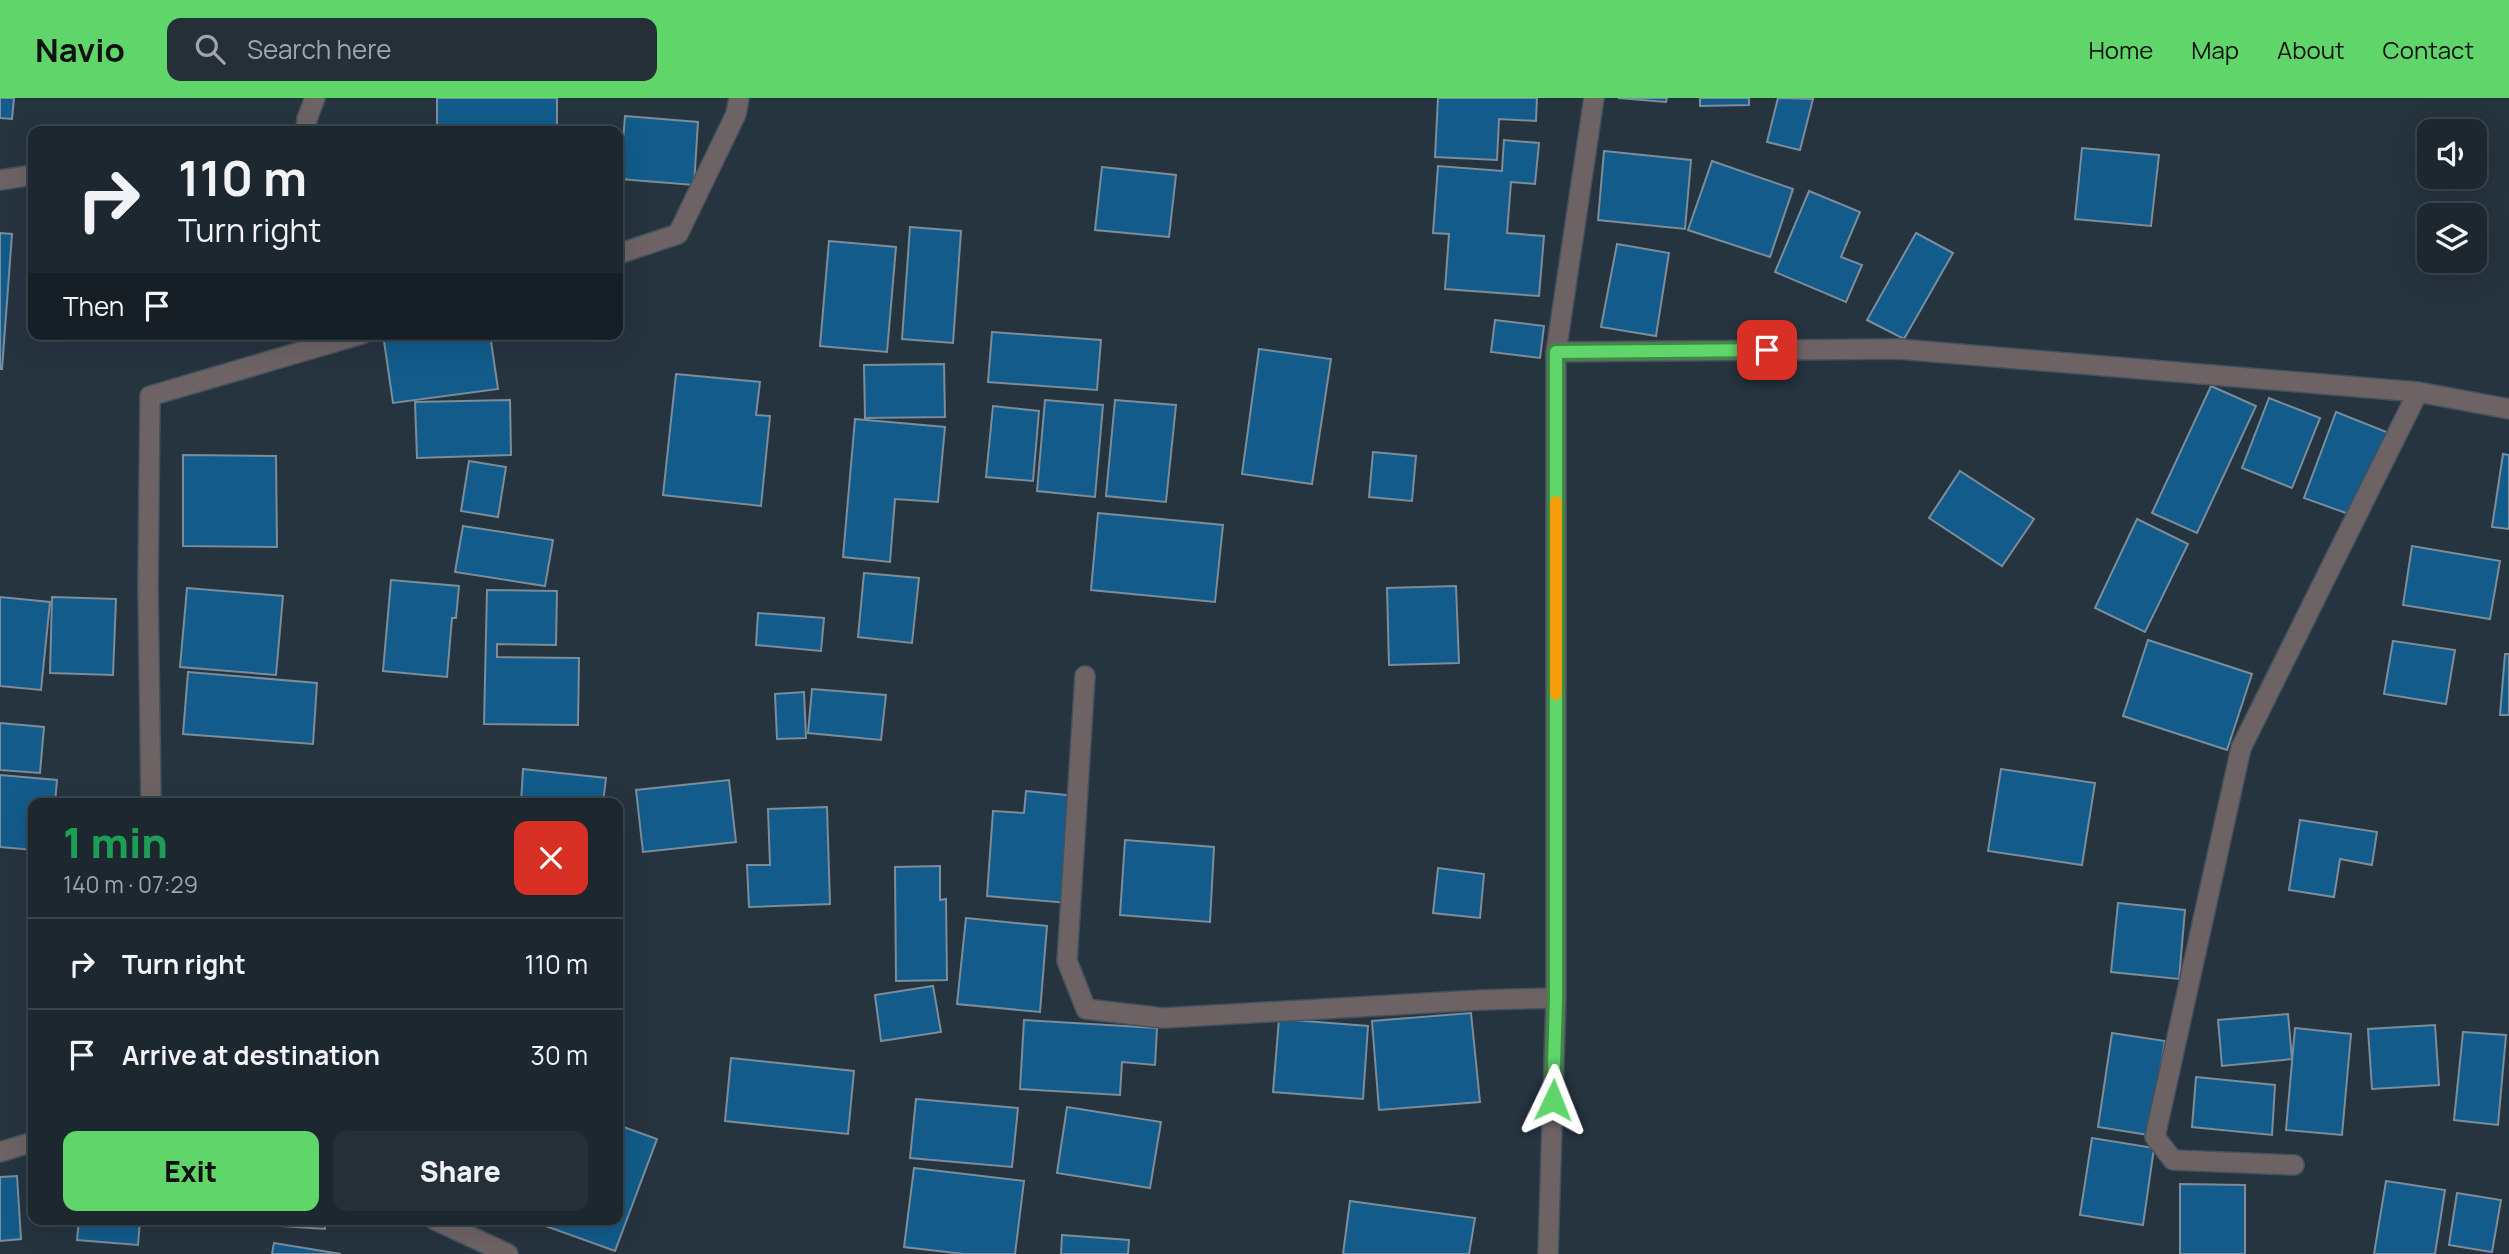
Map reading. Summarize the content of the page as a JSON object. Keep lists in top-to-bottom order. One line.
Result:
{"page":{"header":"Navio","search":"Search here","nav":["Home","Map","About","Contact"],"turn":["110 m","Turn right"],"then":"Then","heading":["1 min","140 m · 07:29"],"list":[{"name":"Turn right","value":"110 m"},{"name":"Arrive at destination","value":"30 m"}],"buttons":["Exit","Share"]}}
